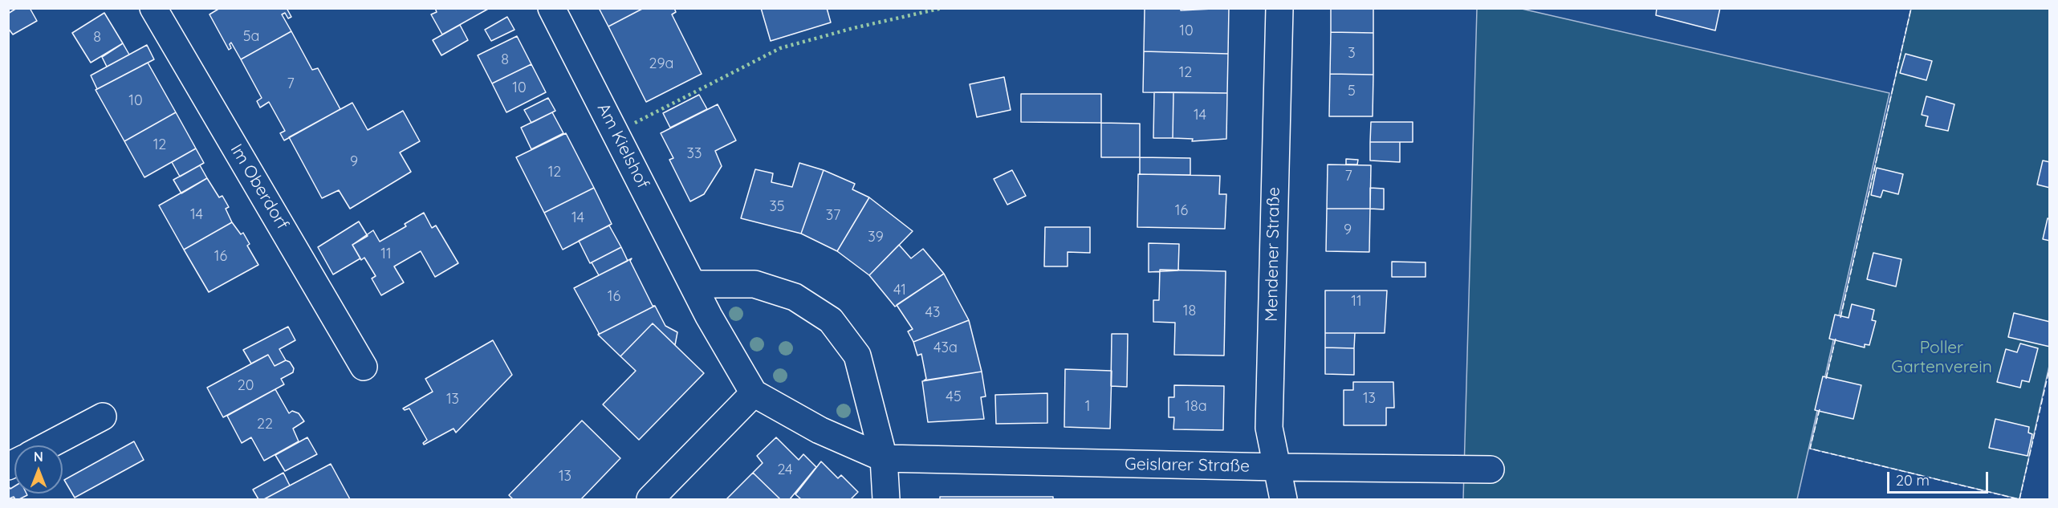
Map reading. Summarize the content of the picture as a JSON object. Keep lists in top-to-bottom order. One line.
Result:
{"streets":{"street":["Am Kielshof","Im Oberdorf","Mendener Straße","Geislarer Straße"]},"crossings":[["Mendener Straße","Geislarer Straße"]],"parks":["Poller Gartenverein"],"house_numbers":["10","5a","8","3","8","29a","12","7","10","5","10","14","12","33","9","12","7","35","16","14","37","14","9","39","11","16","41","16","11","18","43","43a","20","45","13","13","1","18a","22","24","13"],"scale_bar":"20 m","north":"top"}
